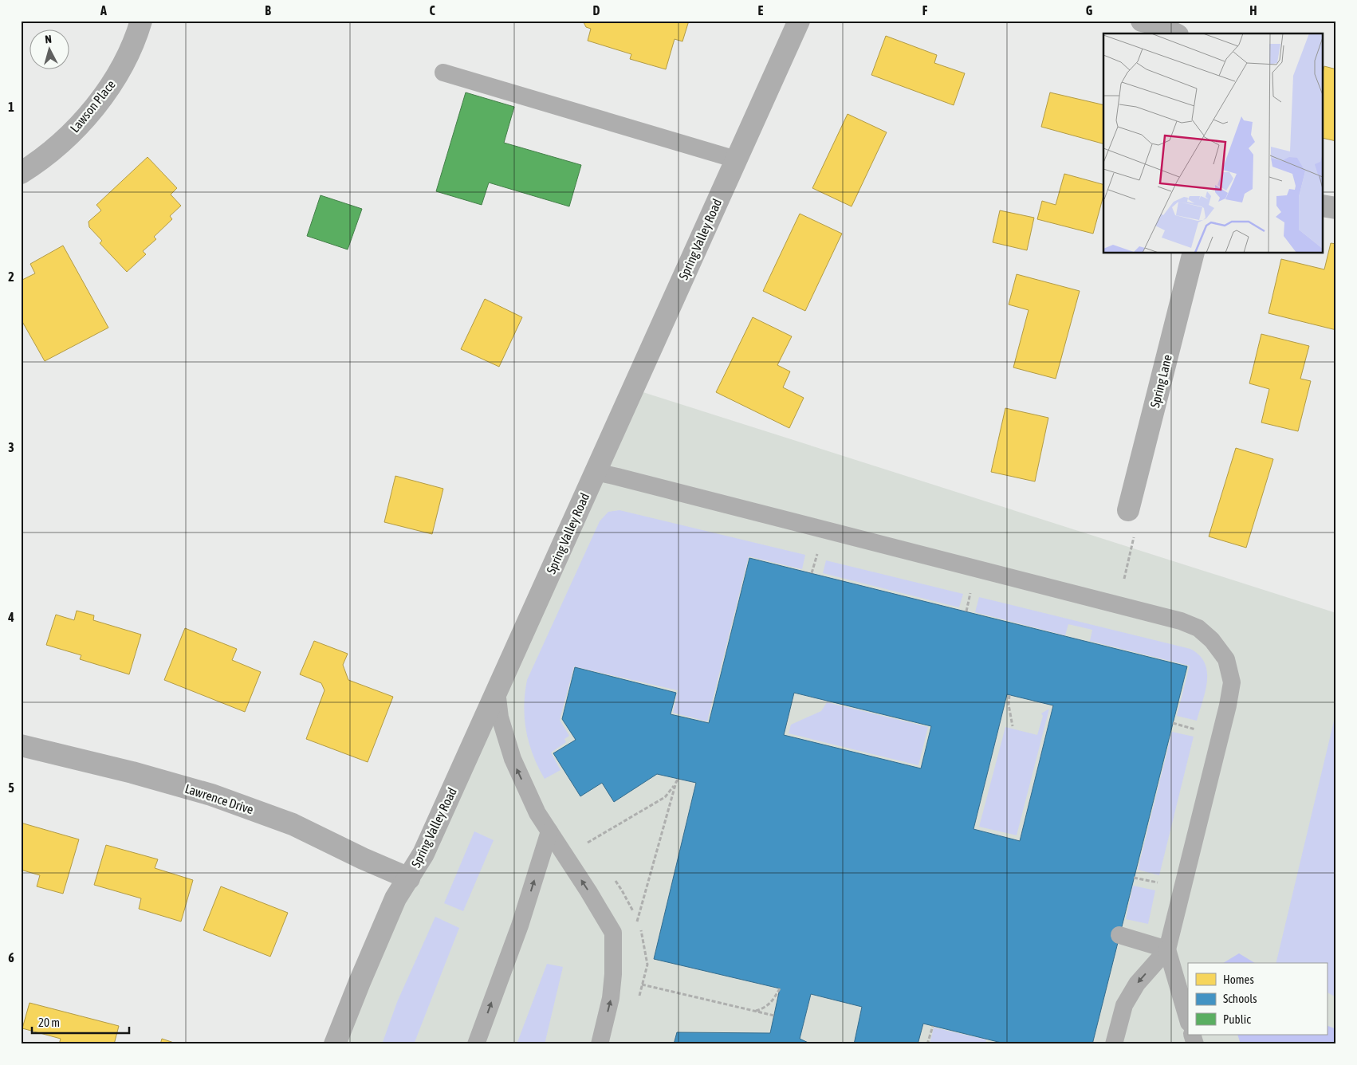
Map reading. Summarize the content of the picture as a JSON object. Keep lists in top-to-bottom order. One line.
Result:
{"streets":{"street":["Lawson Place","Spring Valley Road","Spring Lane","Lawrence Drive"]},"crossings":[["Spring Valley Road","Lawrence Drive"]],"legend":["Homes","Schools","Public"],"scale_bar":"20 m","north":"top","grid":{"columns":["A","B","C","D","E","F","G","H"],"rows":["1","2","3","4","5","6"]}}
